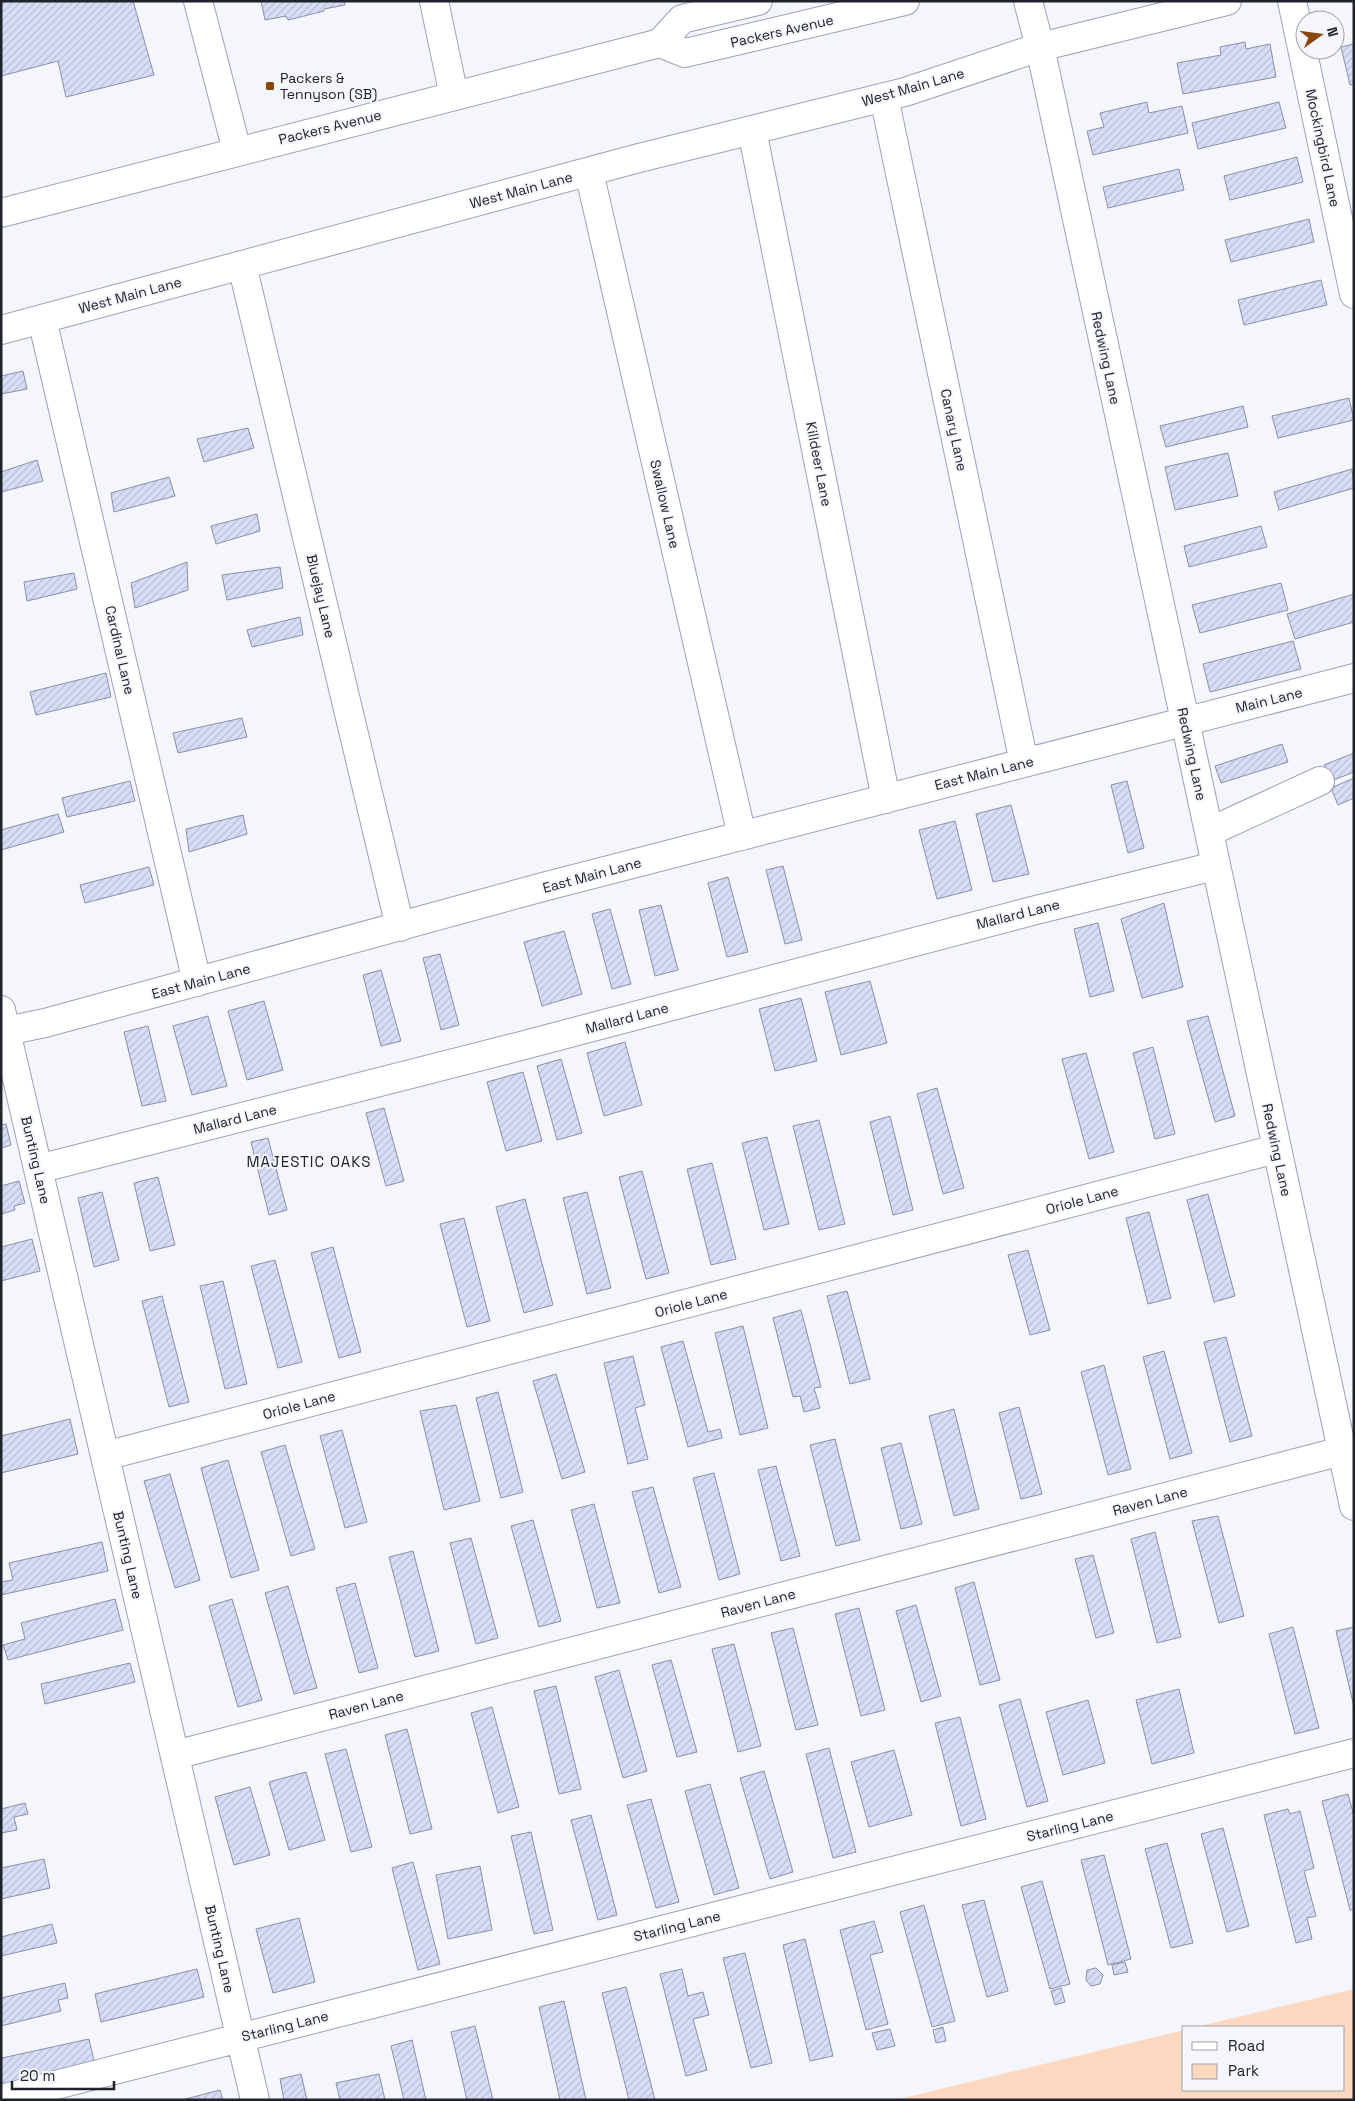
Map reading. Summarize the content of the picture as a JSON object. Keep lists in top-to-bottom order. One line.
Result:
{"streets":{"street":["Packers Avenue","West Main Lane","Mockingbird Lane","Redwing Lane","Canary Lane","Killdeer Lane","Swallow Lane","Bluejay Lane","Cardinal Lane","Main Lane","East Main Lane","Mallard Lane","Bunting Lane","Oriole Lane","Raven Lane","Starling Lane"]},"crossings":[["West Main Lane","Redwing Lane"],["West Main Lane","Canary Lane"],["West Main Lane","Killdeer Lane"],["West Main Lane","Swallow Lane"],["West Main Lane","Bluejay Lane"],["West Main Lane","Cardinal Lane"],["Redwing Lane","Main Lane"],["Redwing Lane","East Main Lane"],["Redwing Lane","Mallard Lane"],["Redwing Lane","Oriole Lane"],["Redwing Lane","Raven Lane"],["Canary Lane","East Main Lane"],["Killdeer Lane","East Main Lane"],["Swallow Lane","East Main Lane"],["Bluejay Lane","East Main Lane"],["Cardinal Lane","East Main Lane"],["Main Lane","East Main Lane"],["East Main Lane","Bunting Lane"],["Mallard Lane","Bunting Lane"],["Bunting Lane","Oriole Lane"],["Bunting Lane","Raven Lane"],["Bunting Lane","Starling Lane"]],"districts":["MAJESTIC OAKS"],"places":{"transit":["Packers & Tennyson (SB)"]},"legend":["Road","Park"],"scale_bar":"20 m","north":"right"}
